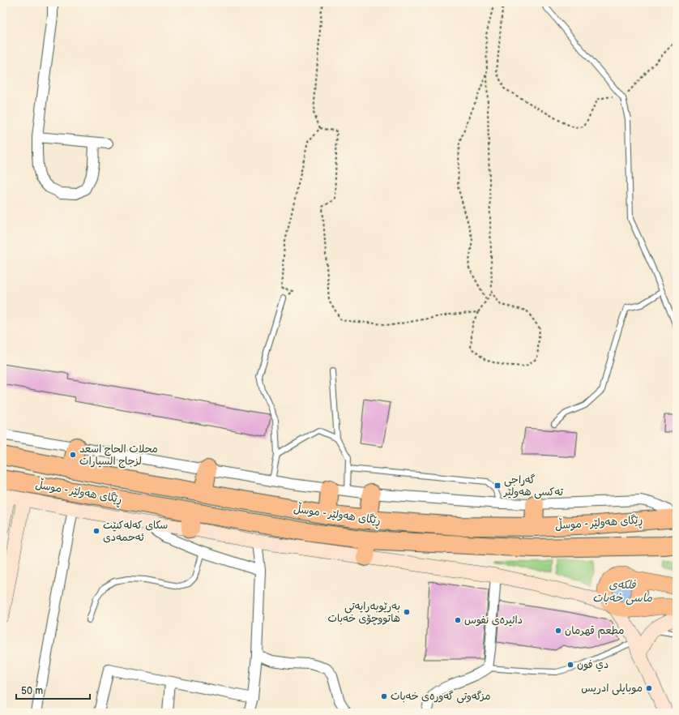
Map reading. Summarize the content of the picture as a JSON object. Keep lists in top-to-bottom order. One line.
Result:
{"streets":{"highway":["ڕێگای هەولێر - موسڵ"]},"water":["فلکەی ماسی خەبات"],"places":{"other":["محلات الحاج اسعد لزجاج السيارات","سکای کەلەکنێت ئەحمەدی","به‌رێوبه‌رایه‌تی هاتووچۆی خه‌بات","دائیرەی نفوس","مطعم قهرمان","دي فون","موبايلى ادريس","مزگەوتى گەورەى خەبات"],"transit":["گەراجی تەکسی هەولێر"]},"scale_bar":"50 m"}
